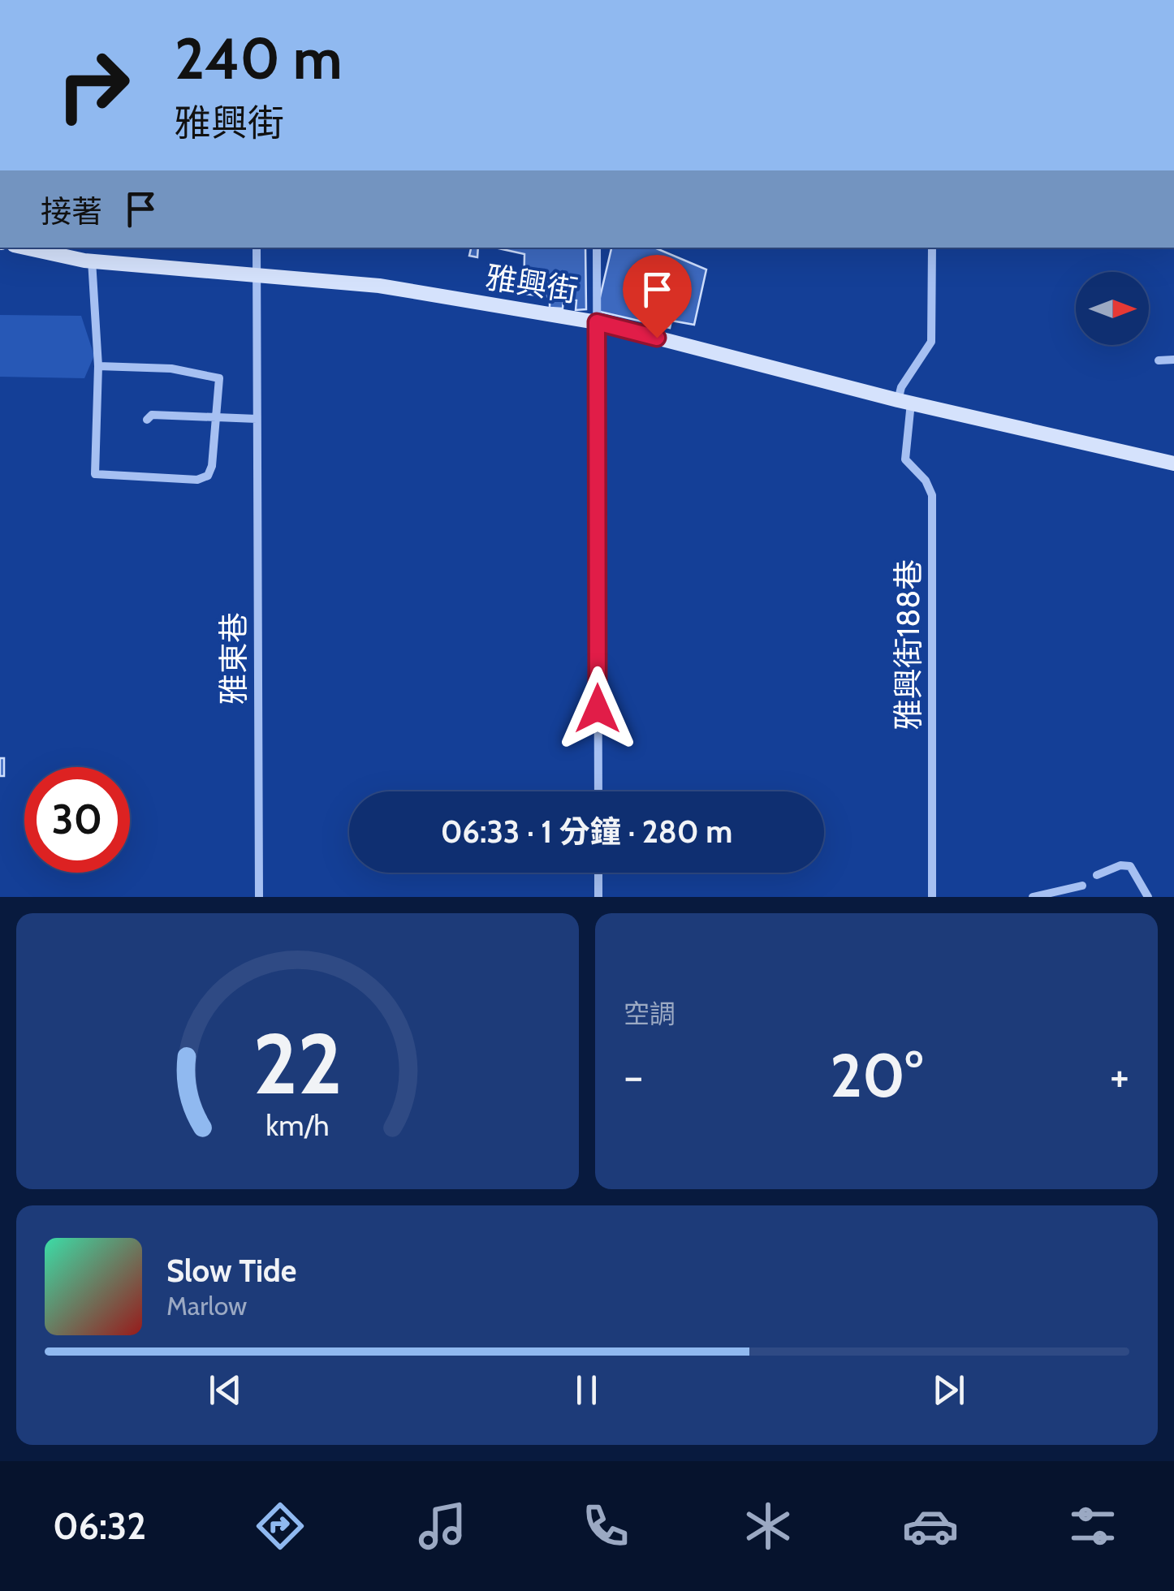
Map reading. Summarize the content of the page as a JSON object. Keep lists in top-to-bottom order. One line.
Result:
{"streets":{"street":["雅興街","雅興街188巷","雅東巷"]},"crossings":[["雅興街","雅興街188巷"],["雅興街","雅東巷"]],"north":"right","page":{"turn":["240 m","雅興街"],"then":"接著","limit":"30","trip":"06:33 · 1 分鐘 · 280 m","tile":"空調","heat":["−","20°","+"],"song":["Slow Tide","Marlow"],"tabs":"06:32","gauge":["22","km/h"]}}
